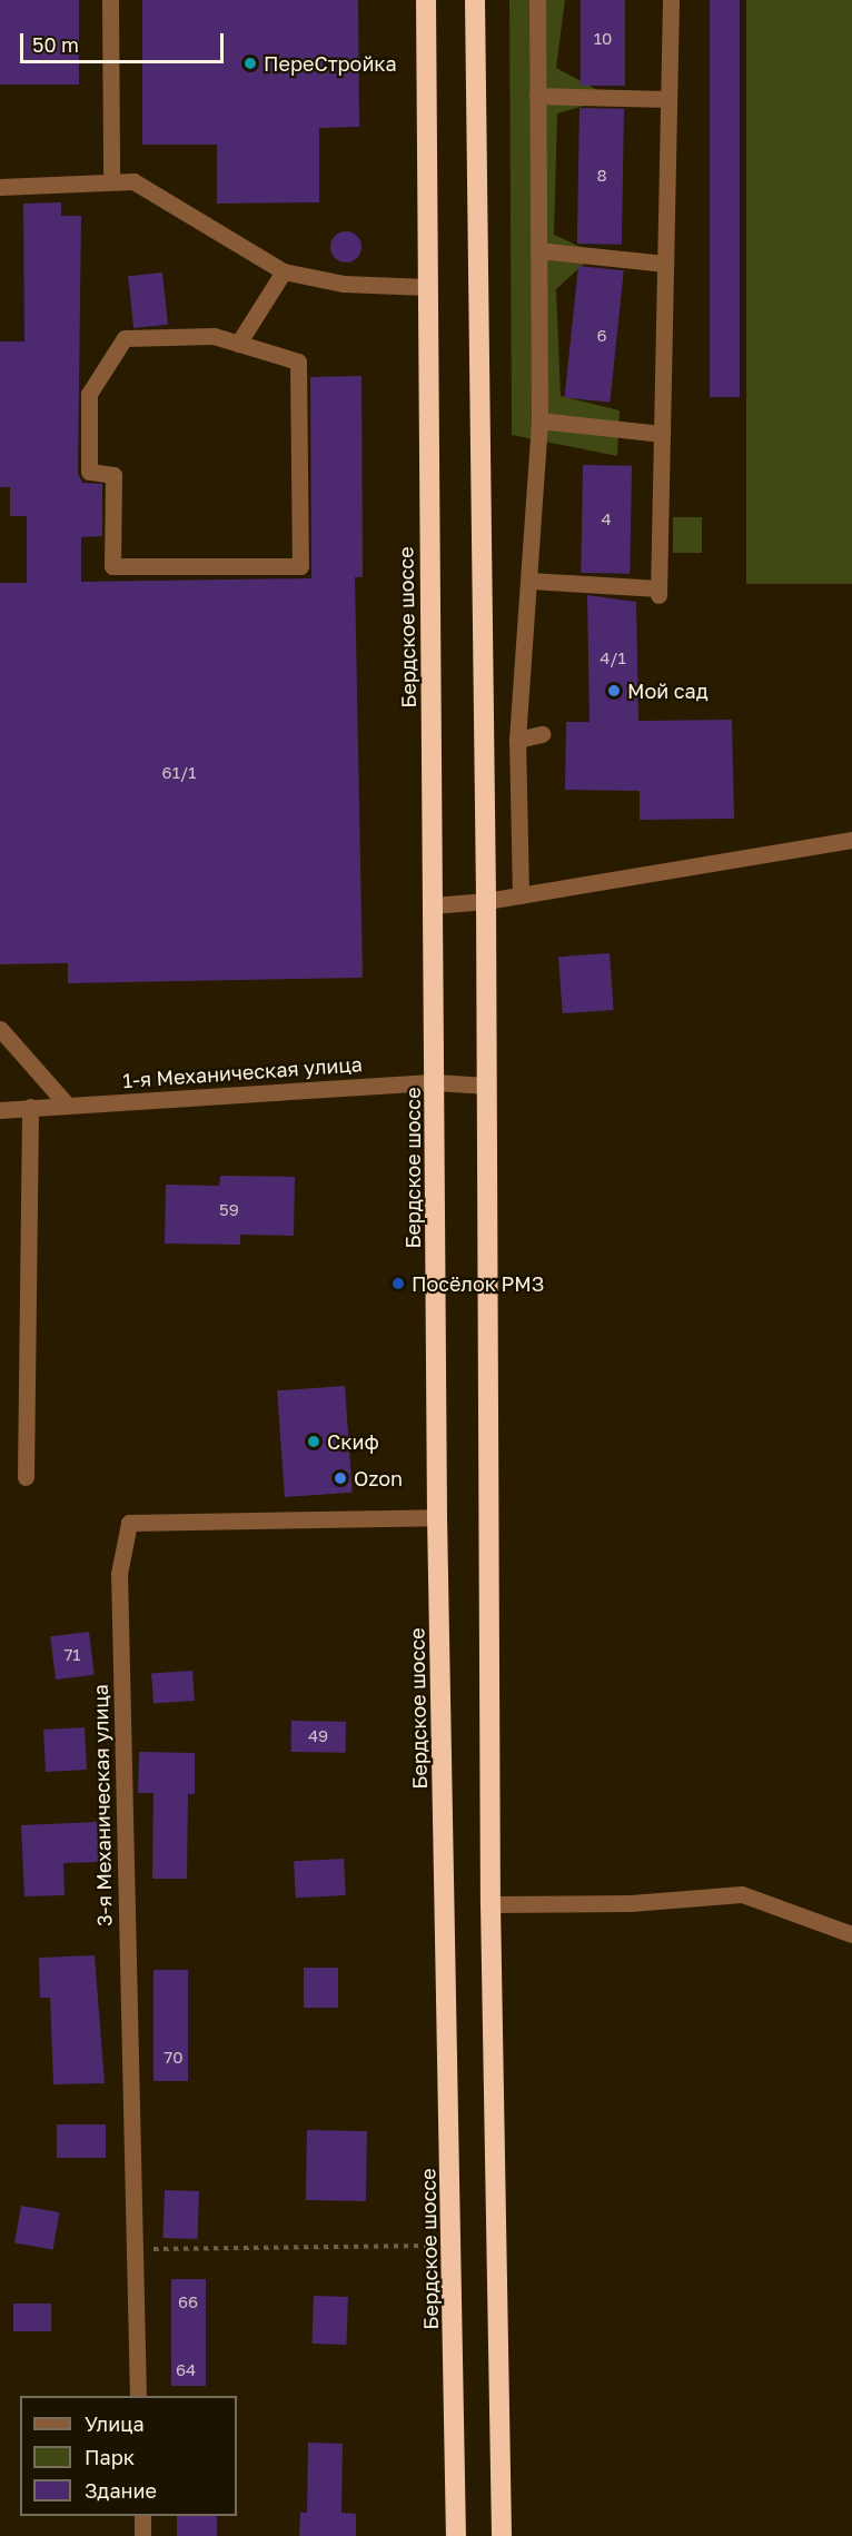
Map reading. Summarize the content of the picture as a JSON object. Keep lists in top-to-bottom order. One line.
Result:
{"streets":{"highway":["Бердское шоссе"],"street":["1-я Механическая улица","3-я Механическая улица"]},"crossings":[["Бердское шоссе","1-я Механическая улица"],["Бердское шоссе","3-я Механическая улица"]],"places":["ПереСтройка","Мой сад","Посёлок РМЗ","Скиф","Ozon"],"house_numbers":["10","8","6","4","4/1","61/1","59","71","49","70","66","64"],"legend":["Улица","Парк","Здание"],"scale_bar":"50 m"}
